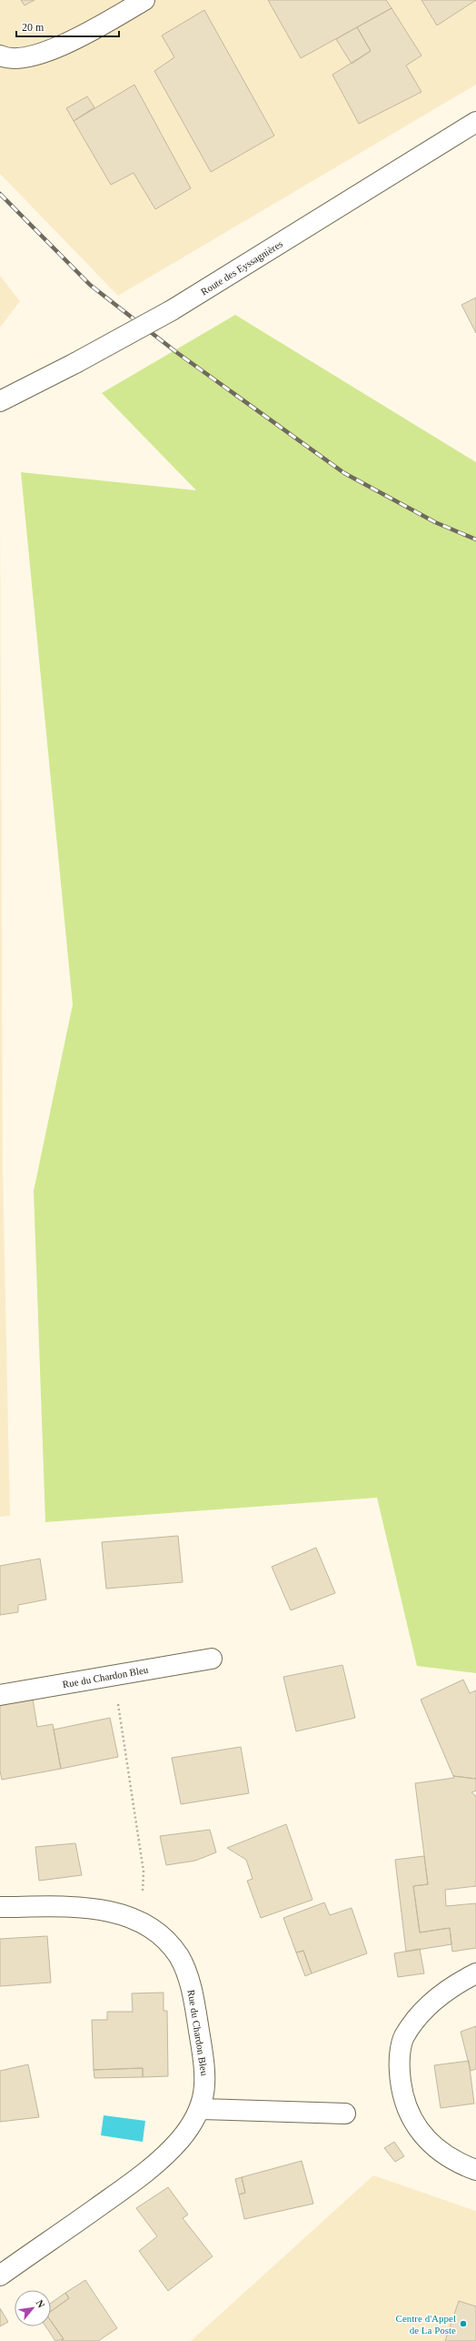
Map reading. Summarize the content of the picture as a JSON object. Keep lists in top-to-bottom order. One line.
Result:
{"streets":{"street":["Route des Eyssagnières","Rue du Chardon Bleu"]},"places":["Centre d'Appel de La Poste"],"scale_bar":"20 m","north":"top right"}
